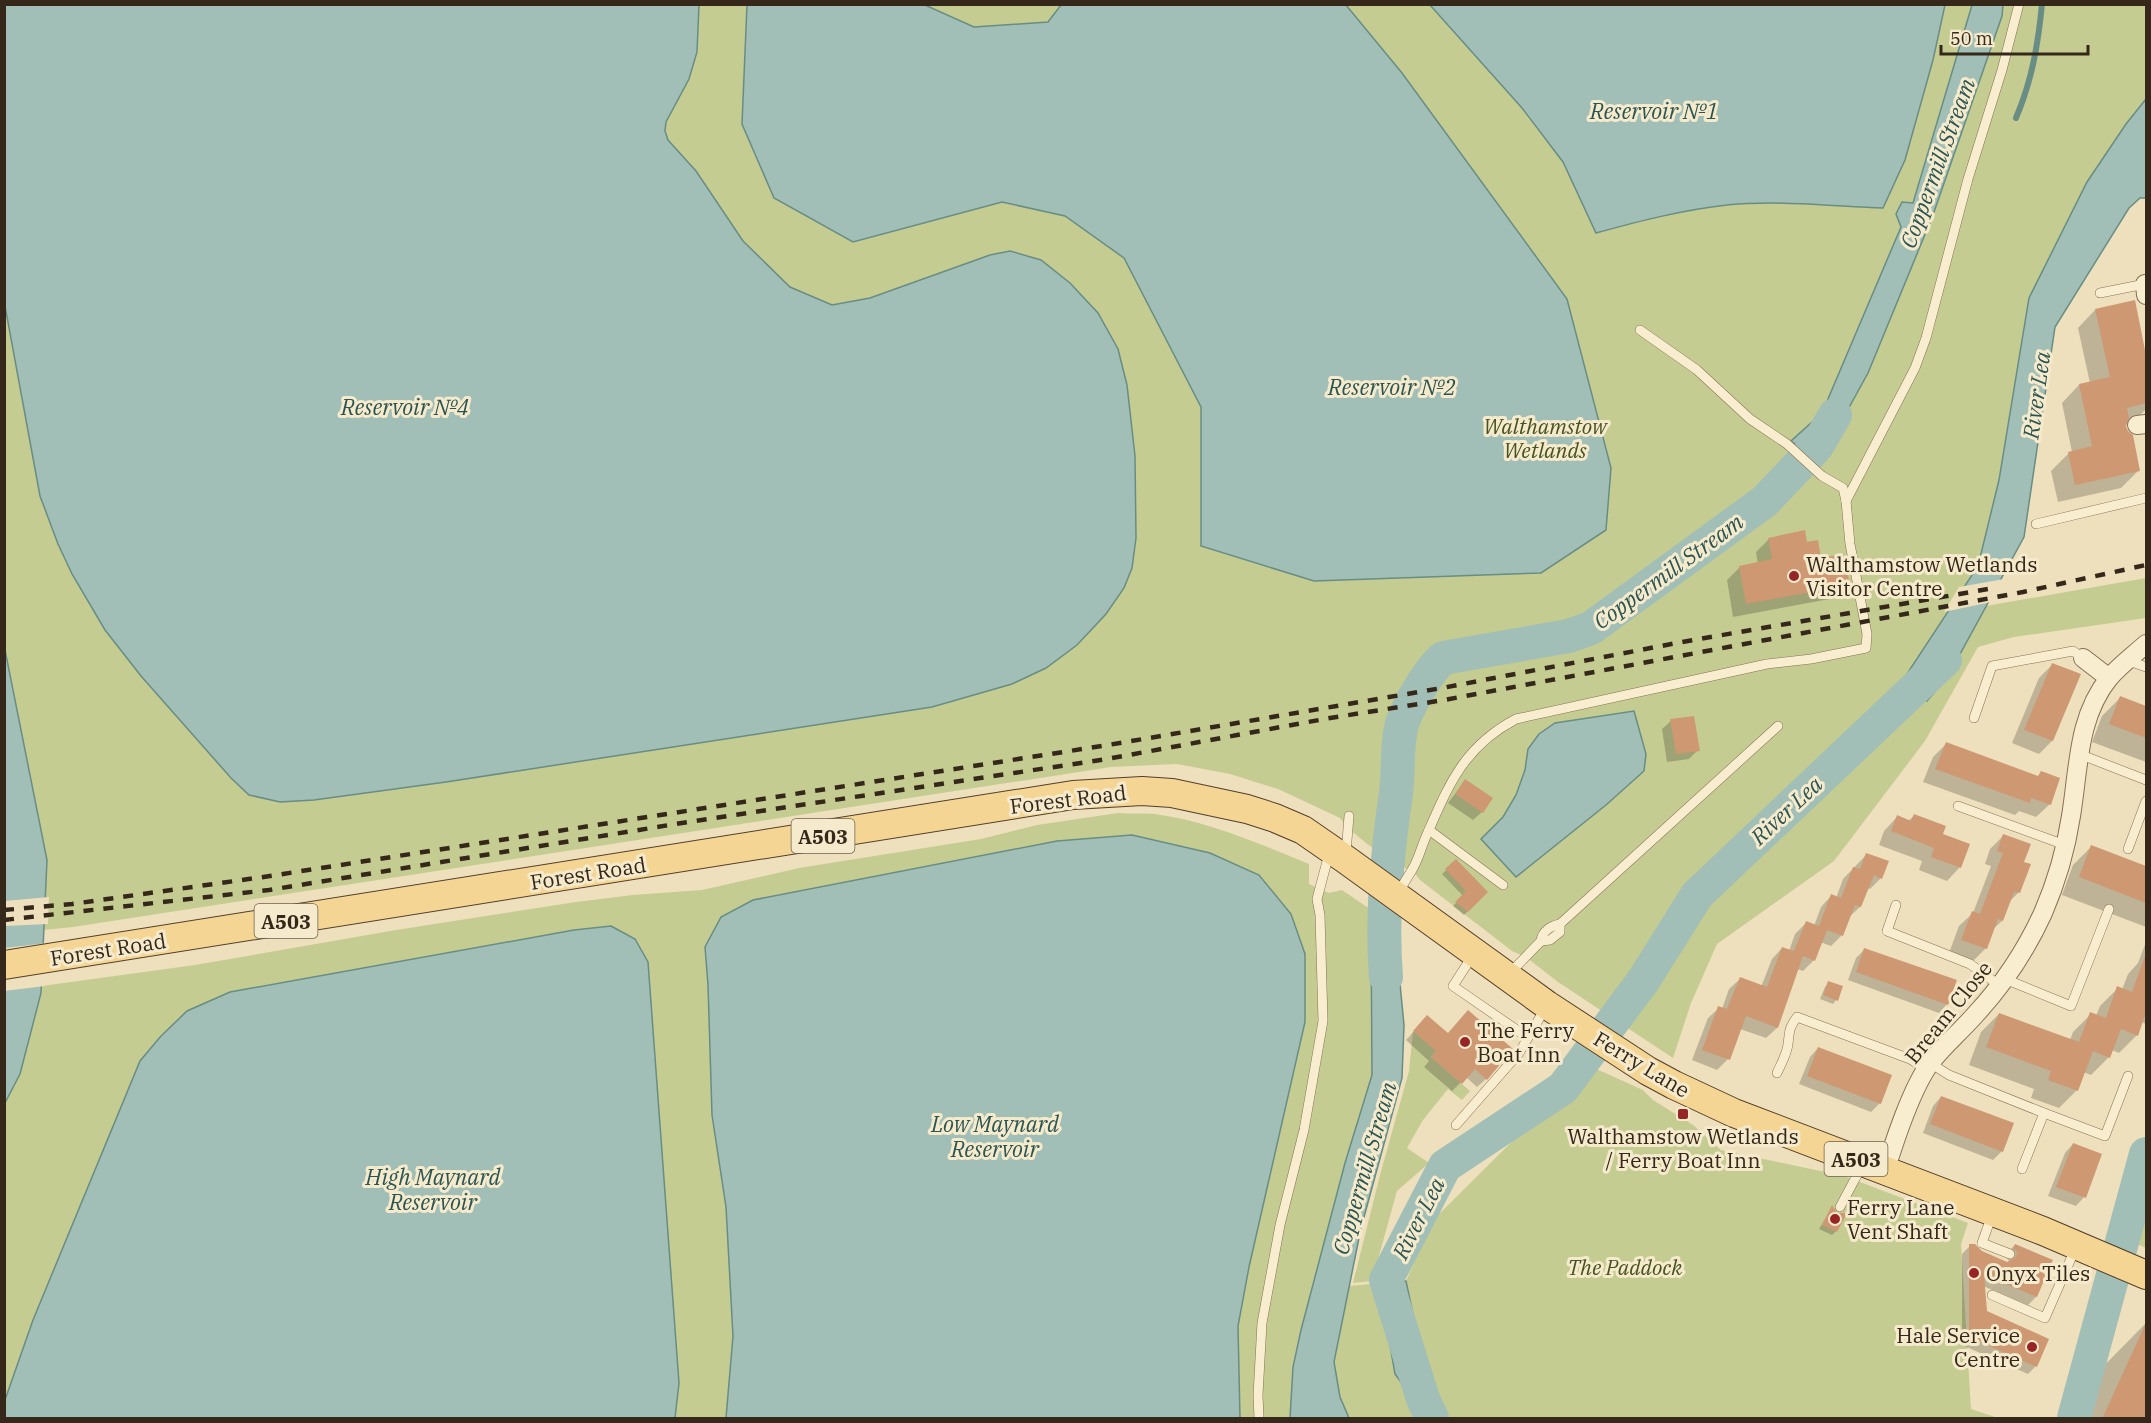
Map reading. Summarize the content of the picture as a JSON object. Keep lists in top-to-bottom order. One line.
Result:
{"streets":{"main road":["Forest Road","A503","Ferry Lane"],"street":["Bream Close"]},"crossings":[["Forest Road","Ferry Lane"],["Bream Close","Ferry Lane"]],"water":["Reservoir №1","Coppermill Stream","Reservoir №2","River Lea","Reservoir №4","Low Maynard Reservoir","High Maynard Reservoir"],"parks":["Walthamstow Wetlands","The Paddock"],"places":{"other":["Walthamstow Wetlands Visitor Centre","The Ferry Boat Inn","Ferry Lane Vent Shaft","Onyx Tiles","Hale Service Centre"],"transit":["Walthamstow Wetlands / Ferry Boat Inn"]},"scale_bar":"50 m"}
